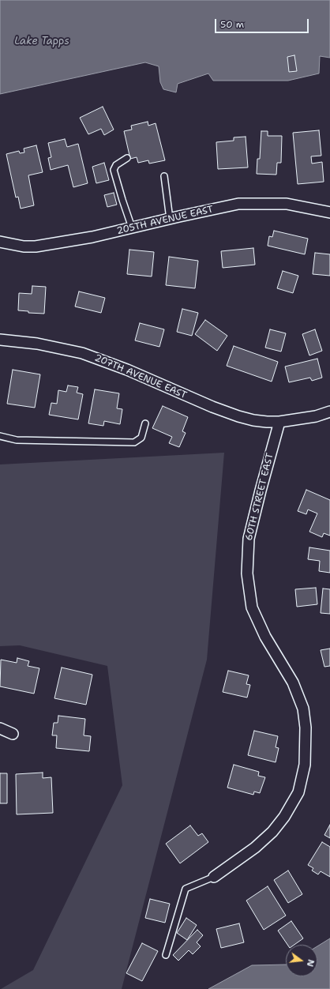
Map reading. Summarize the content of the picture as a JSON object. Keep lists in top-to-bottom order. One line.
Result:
{"streets":{"street":["205TH AVENUE EAST","207TH AVENUE EAST","60TH STREET EAST"]},"crossings":[["207TH AVENUE EAST","60TH STREET EAST"]],"water":["Lake Tapps"],"scale_bar":"50 m","north":"right"}
